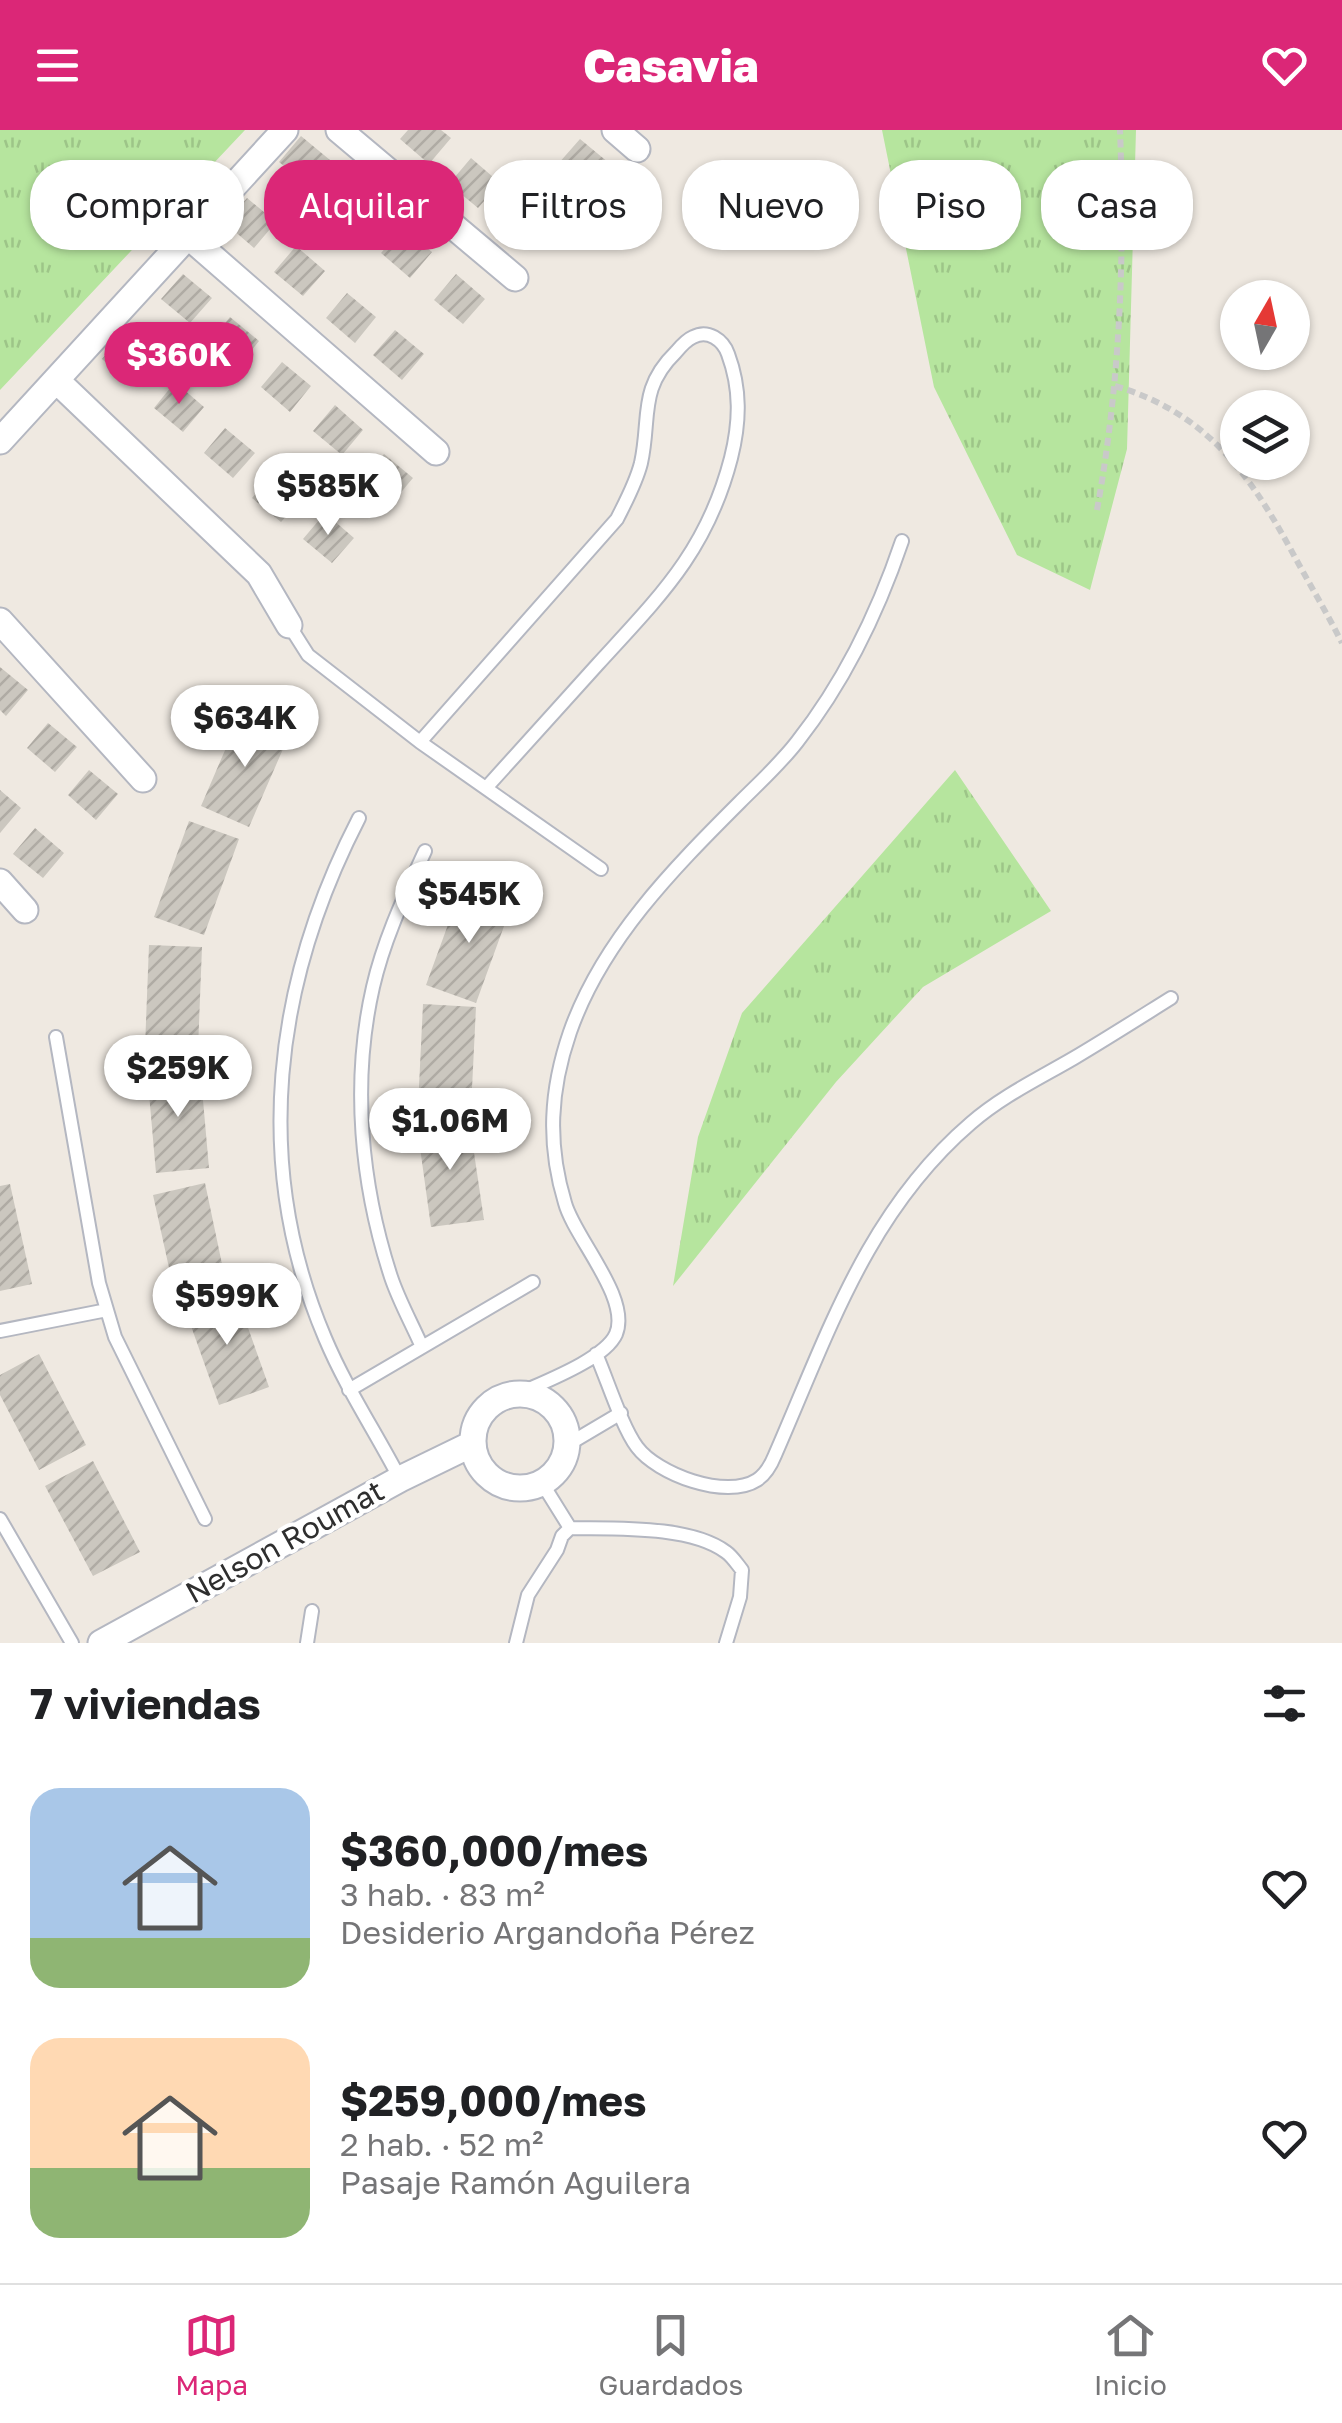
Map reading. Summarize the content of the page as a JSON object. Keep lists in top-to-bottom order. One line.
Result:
{"streets":{"street":["Nelson Roumat"]},"north":"top","page":{"header":"Casavia","chip":["Comprar","Alquilar","Filtros","Nuevo","Piso","Casa"],"price":["$360K","$585K","$634K","$545K","$259K","$1.06M","$599K"],"heading":"7 viviendas","list":[{"name":"$360,000/mes","note":"3 hab. · 83 m² · Desiderio Argandoña Pérez"},{"name":"$259,000/mes","note":"2 hab. · 52 m² · Pasaje Ramón Aguilera"}],"tabs":["Mapa","Guardados","Inicio"]}}
